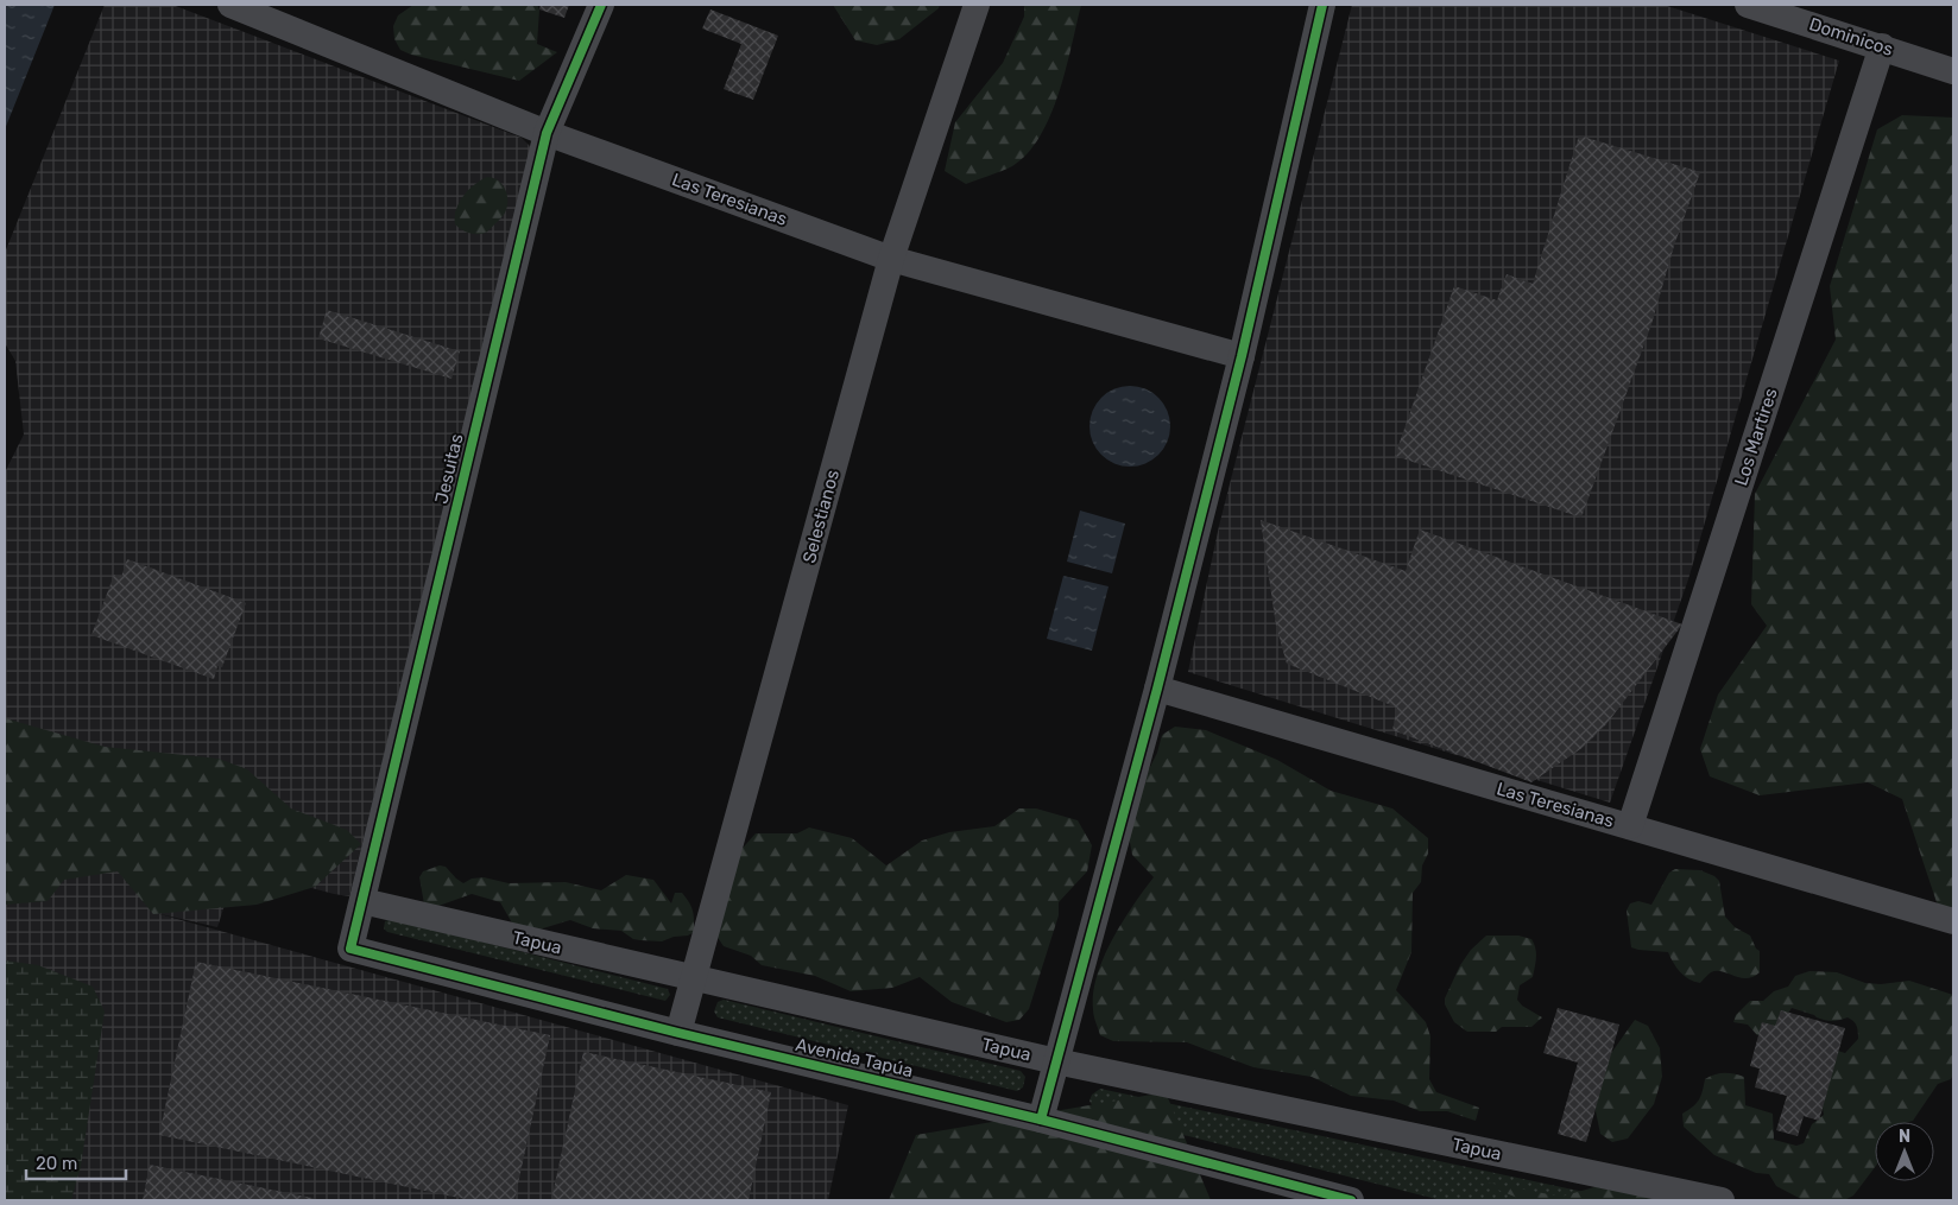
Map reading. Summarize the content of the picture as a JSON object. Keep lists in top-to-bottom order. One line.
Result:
{"streets":{"street":["Dominicos","Las Teresianas","Los Martires","Jesuitas","Selestianos","Tapua","Avenida Tapúa"]},"crossings":[["Dominicos","Los Martires"],["Las Teresianas","Los Martires"],["Las Teresianas","Jesuitas"],["Las Teresianas","Selestianos"],["Jesuitas","Tapua"],["Jesuitas","Avenida Tapúa"],["Selestianos","Tapua"],["Selestianos","Avenida Tapúa"]],"scale_bar":"20 m","north":"top"}
